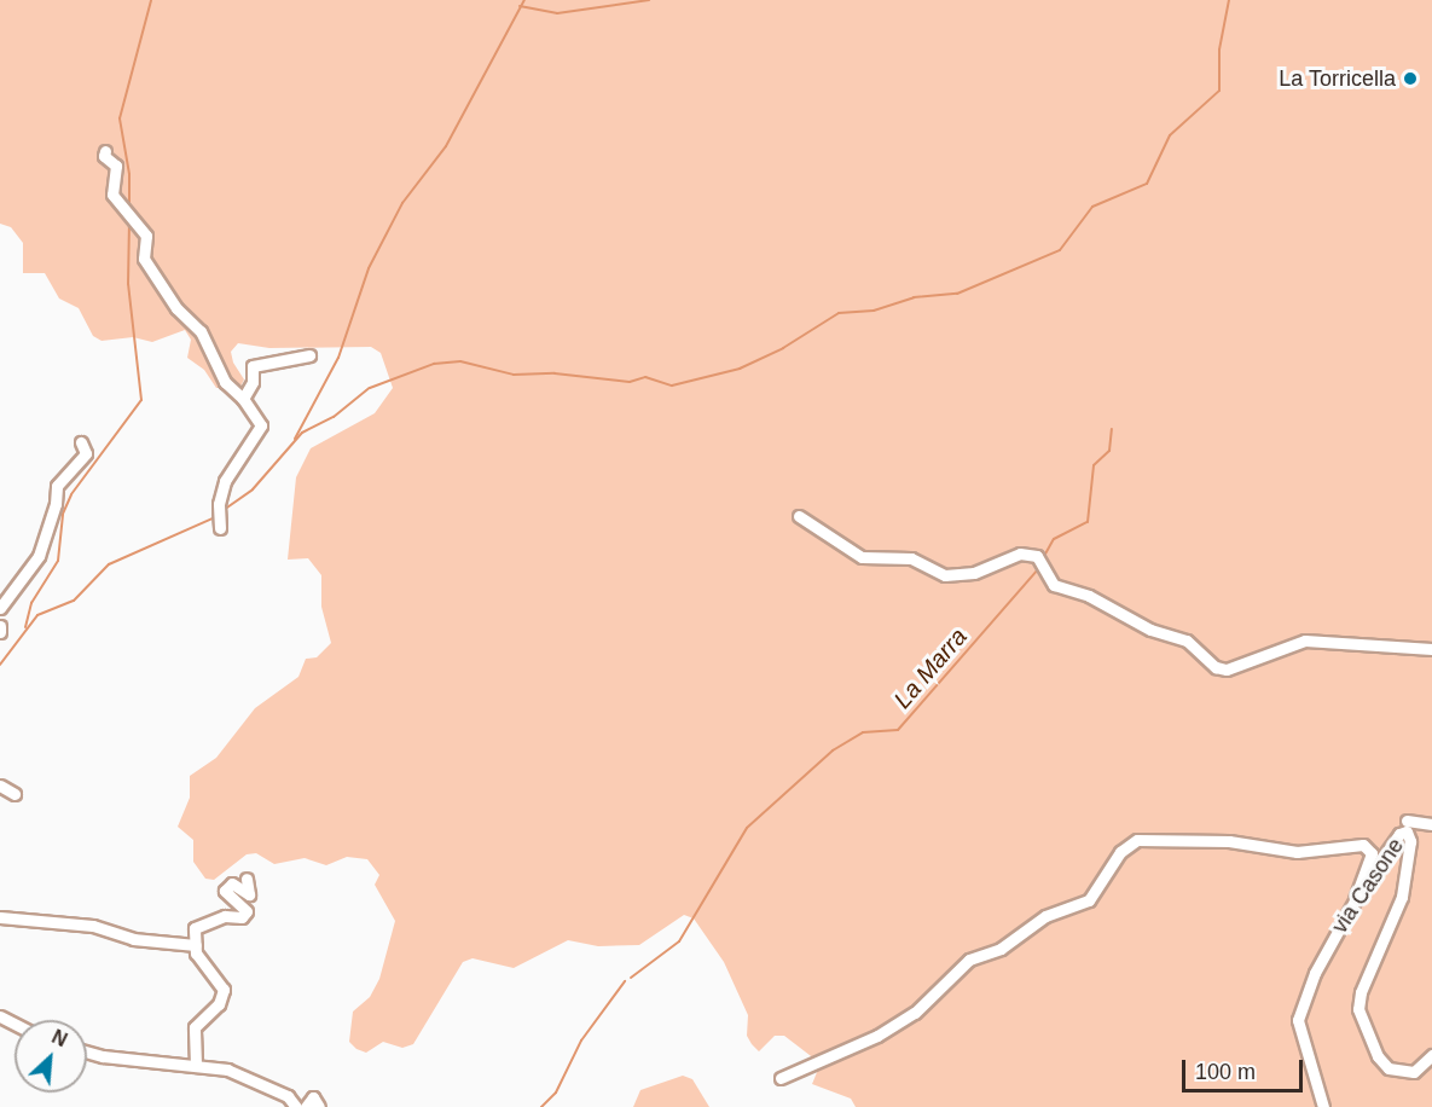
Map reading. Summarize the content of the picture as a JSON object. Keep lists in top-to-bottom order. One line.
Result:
{"streets":{"street":["via Casone"]},"water":["La Marra"],"places":["La Torricella"],"scale_bar":"100 m","north":"top right"}
